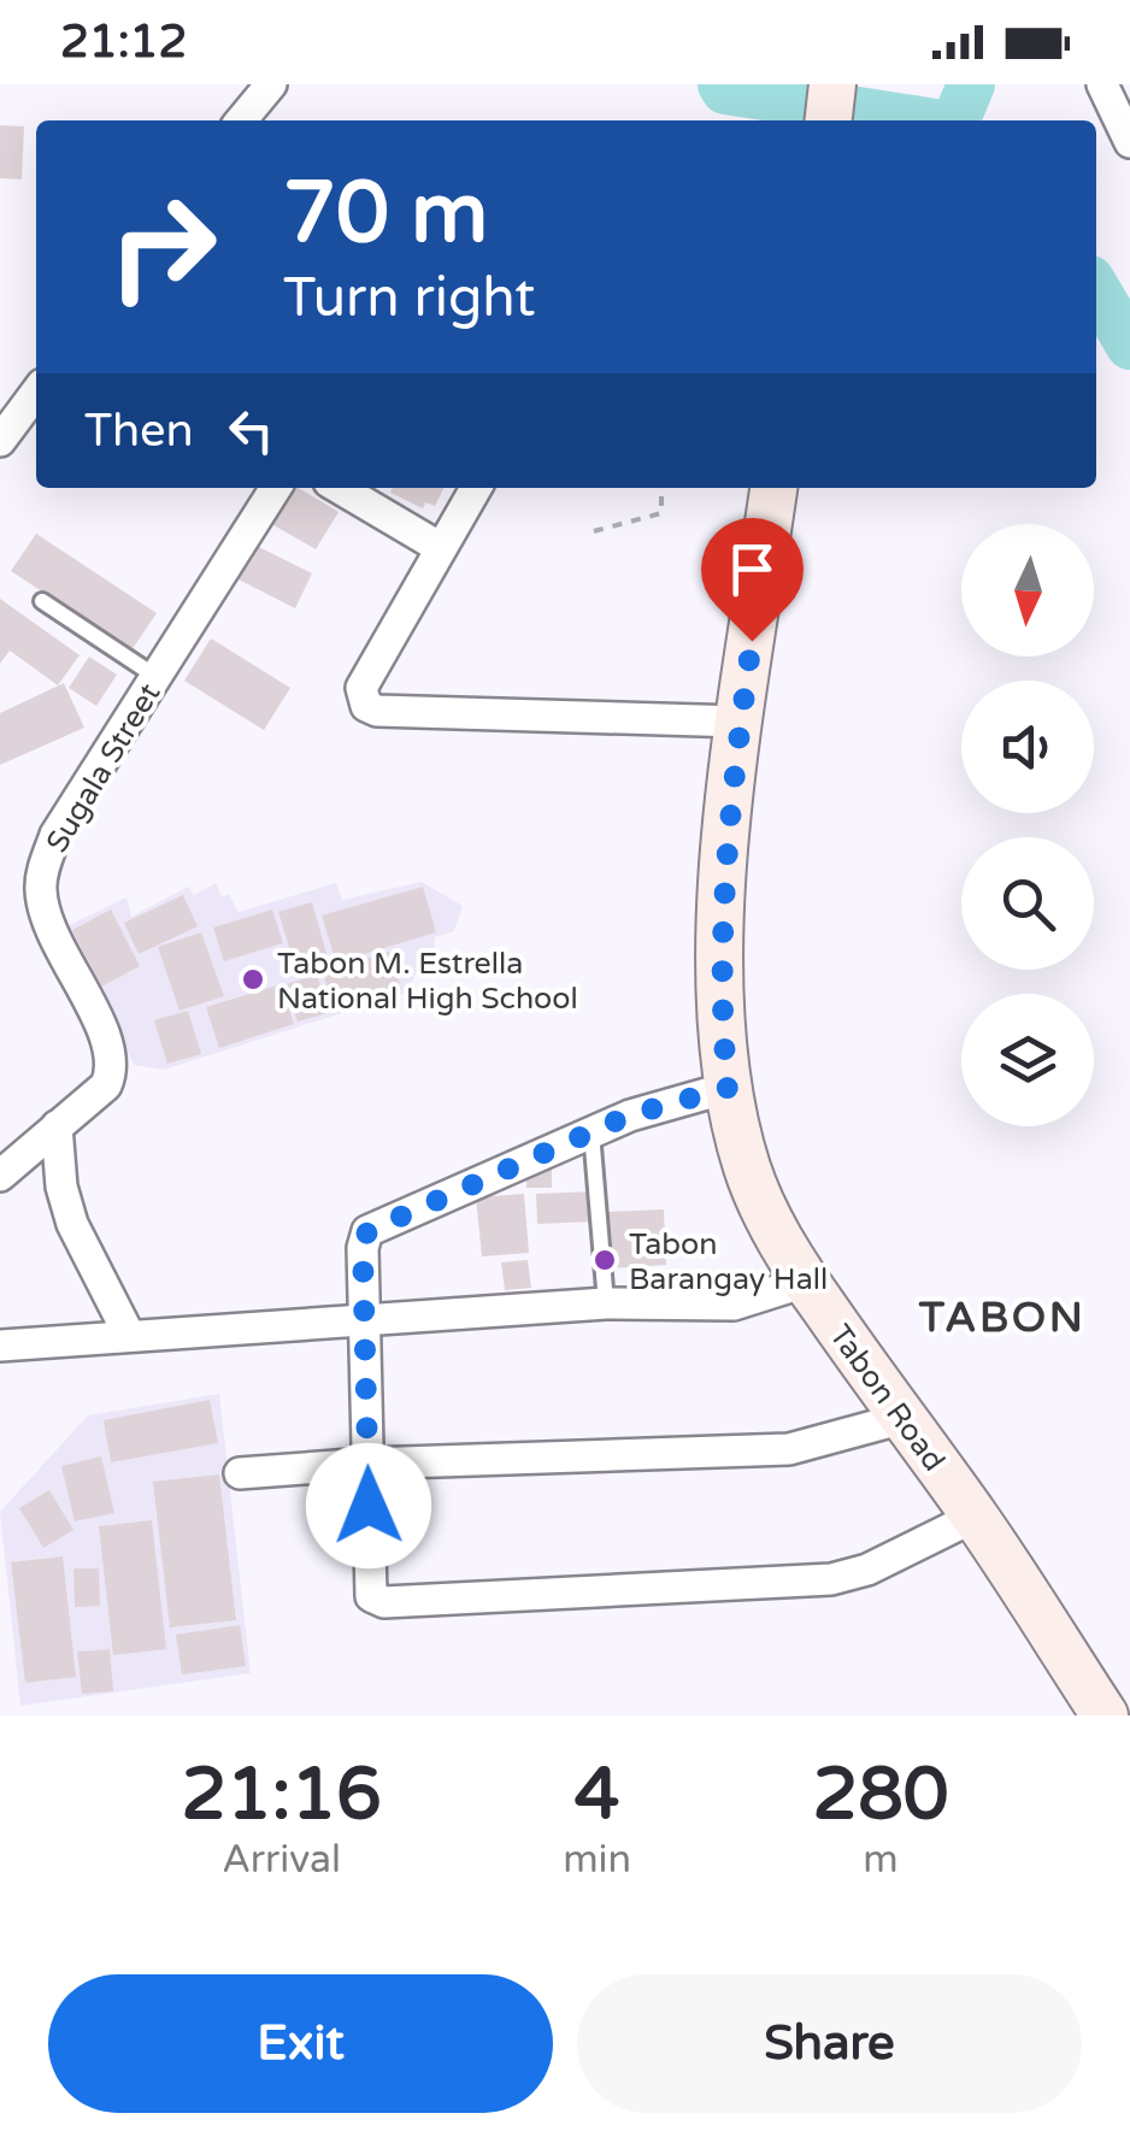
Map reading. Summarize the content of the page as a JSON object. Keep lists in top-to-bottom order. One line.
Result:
{"streets":{"street":["Sugala Street","Tabon Road"]},"districts":["TABON"],"places":["Tabon M. Estrella National High School","Tabon Barangay Hall"],"north":"bottom","page":{"status":"21:12","turn":["70 m","Turn right"],"then":"Then","eta":["21:16","Arrival","4","min","280","m"],"buttons":["Exit","Share"]}}
